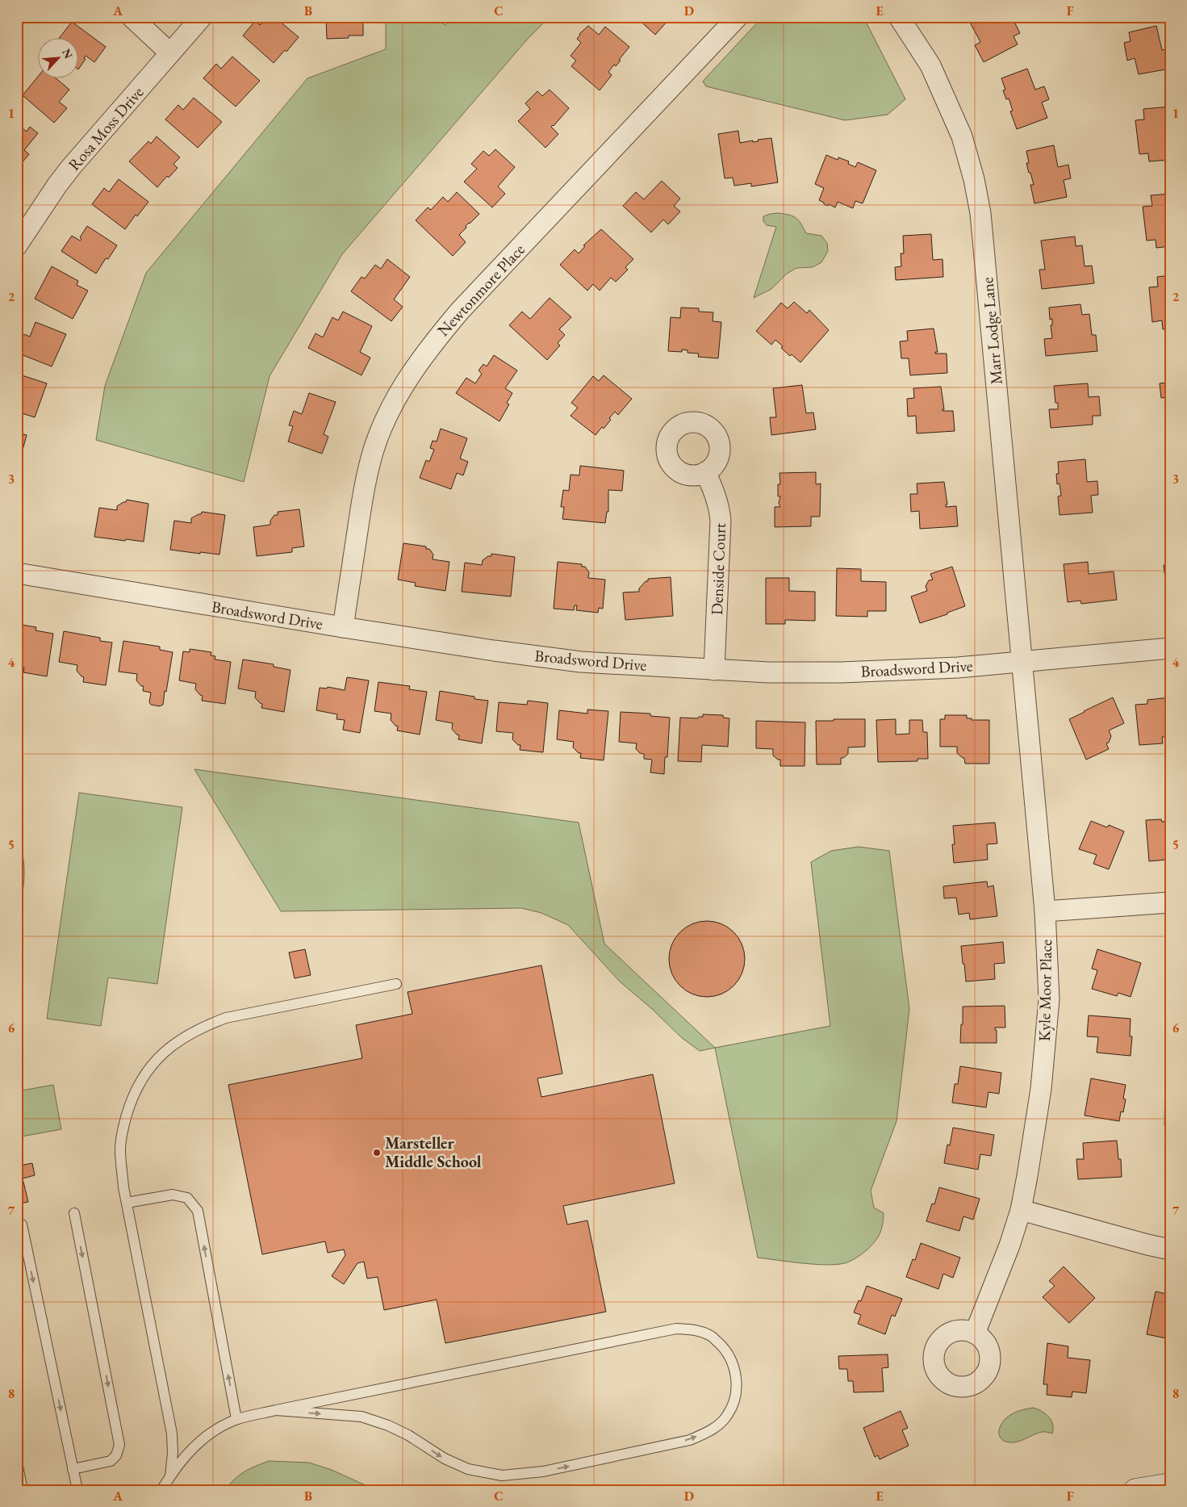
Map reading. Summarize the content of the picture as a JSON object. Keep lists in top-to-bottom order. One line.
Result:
{"streets":{"street":["Rosa Moss Drive","Newtonmore Place","Marr Lodge Lane","Denside Court","Broadsword Drive","Kyle Moor Place"]},"crossings":[["Newtonmore Place","Broadsword Drive"],["Marr Lodge Lane","Broadsword Drive"],["Marr Lodge Lane","Kyle Moor Place"],["Denside Court","Broadsword Drive"],["Broadsword Drive","Kyle Moor Place"]],"places":["Marsteller Middle School"],"north":"top right","grid":{"columns":["A","B","C","D","E","F"],"rows":["1","2","3","4","5","6","7","8"]}}
